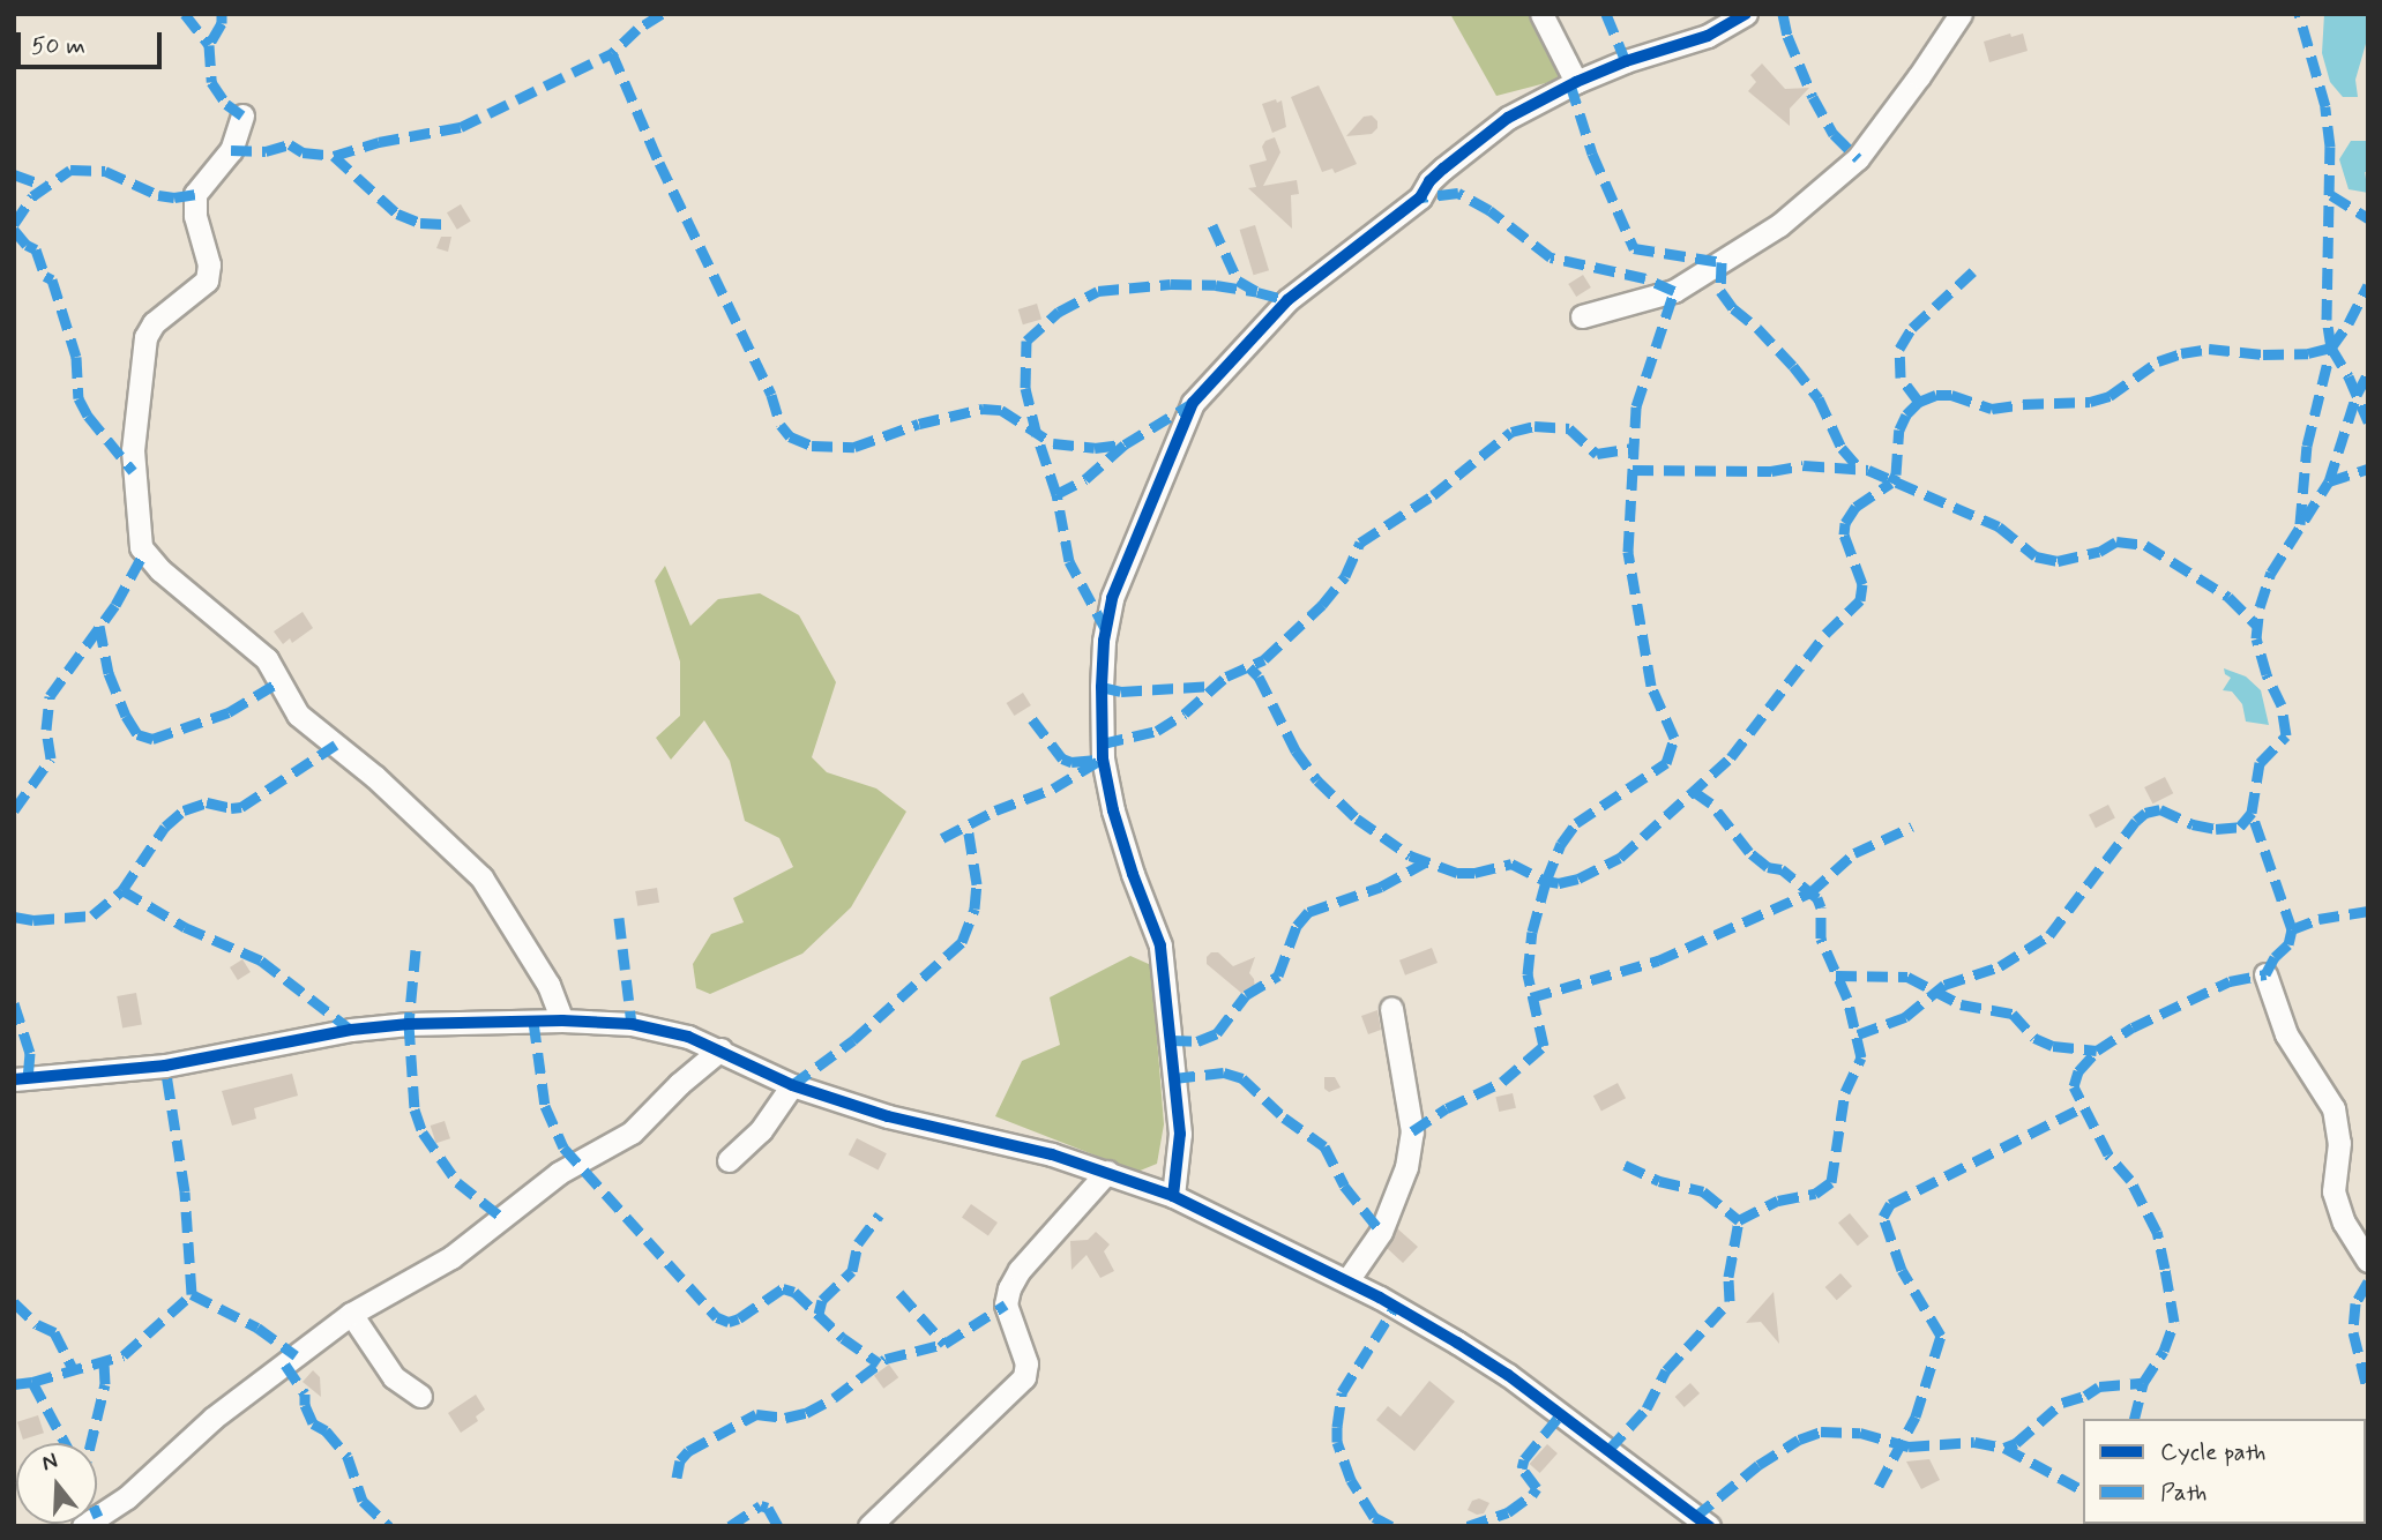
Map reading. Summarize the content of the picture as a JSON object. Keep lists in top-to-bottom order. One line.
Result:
{"legend":["Cycle path","Path"],"scale_bar":"50 m","north":"top"}
